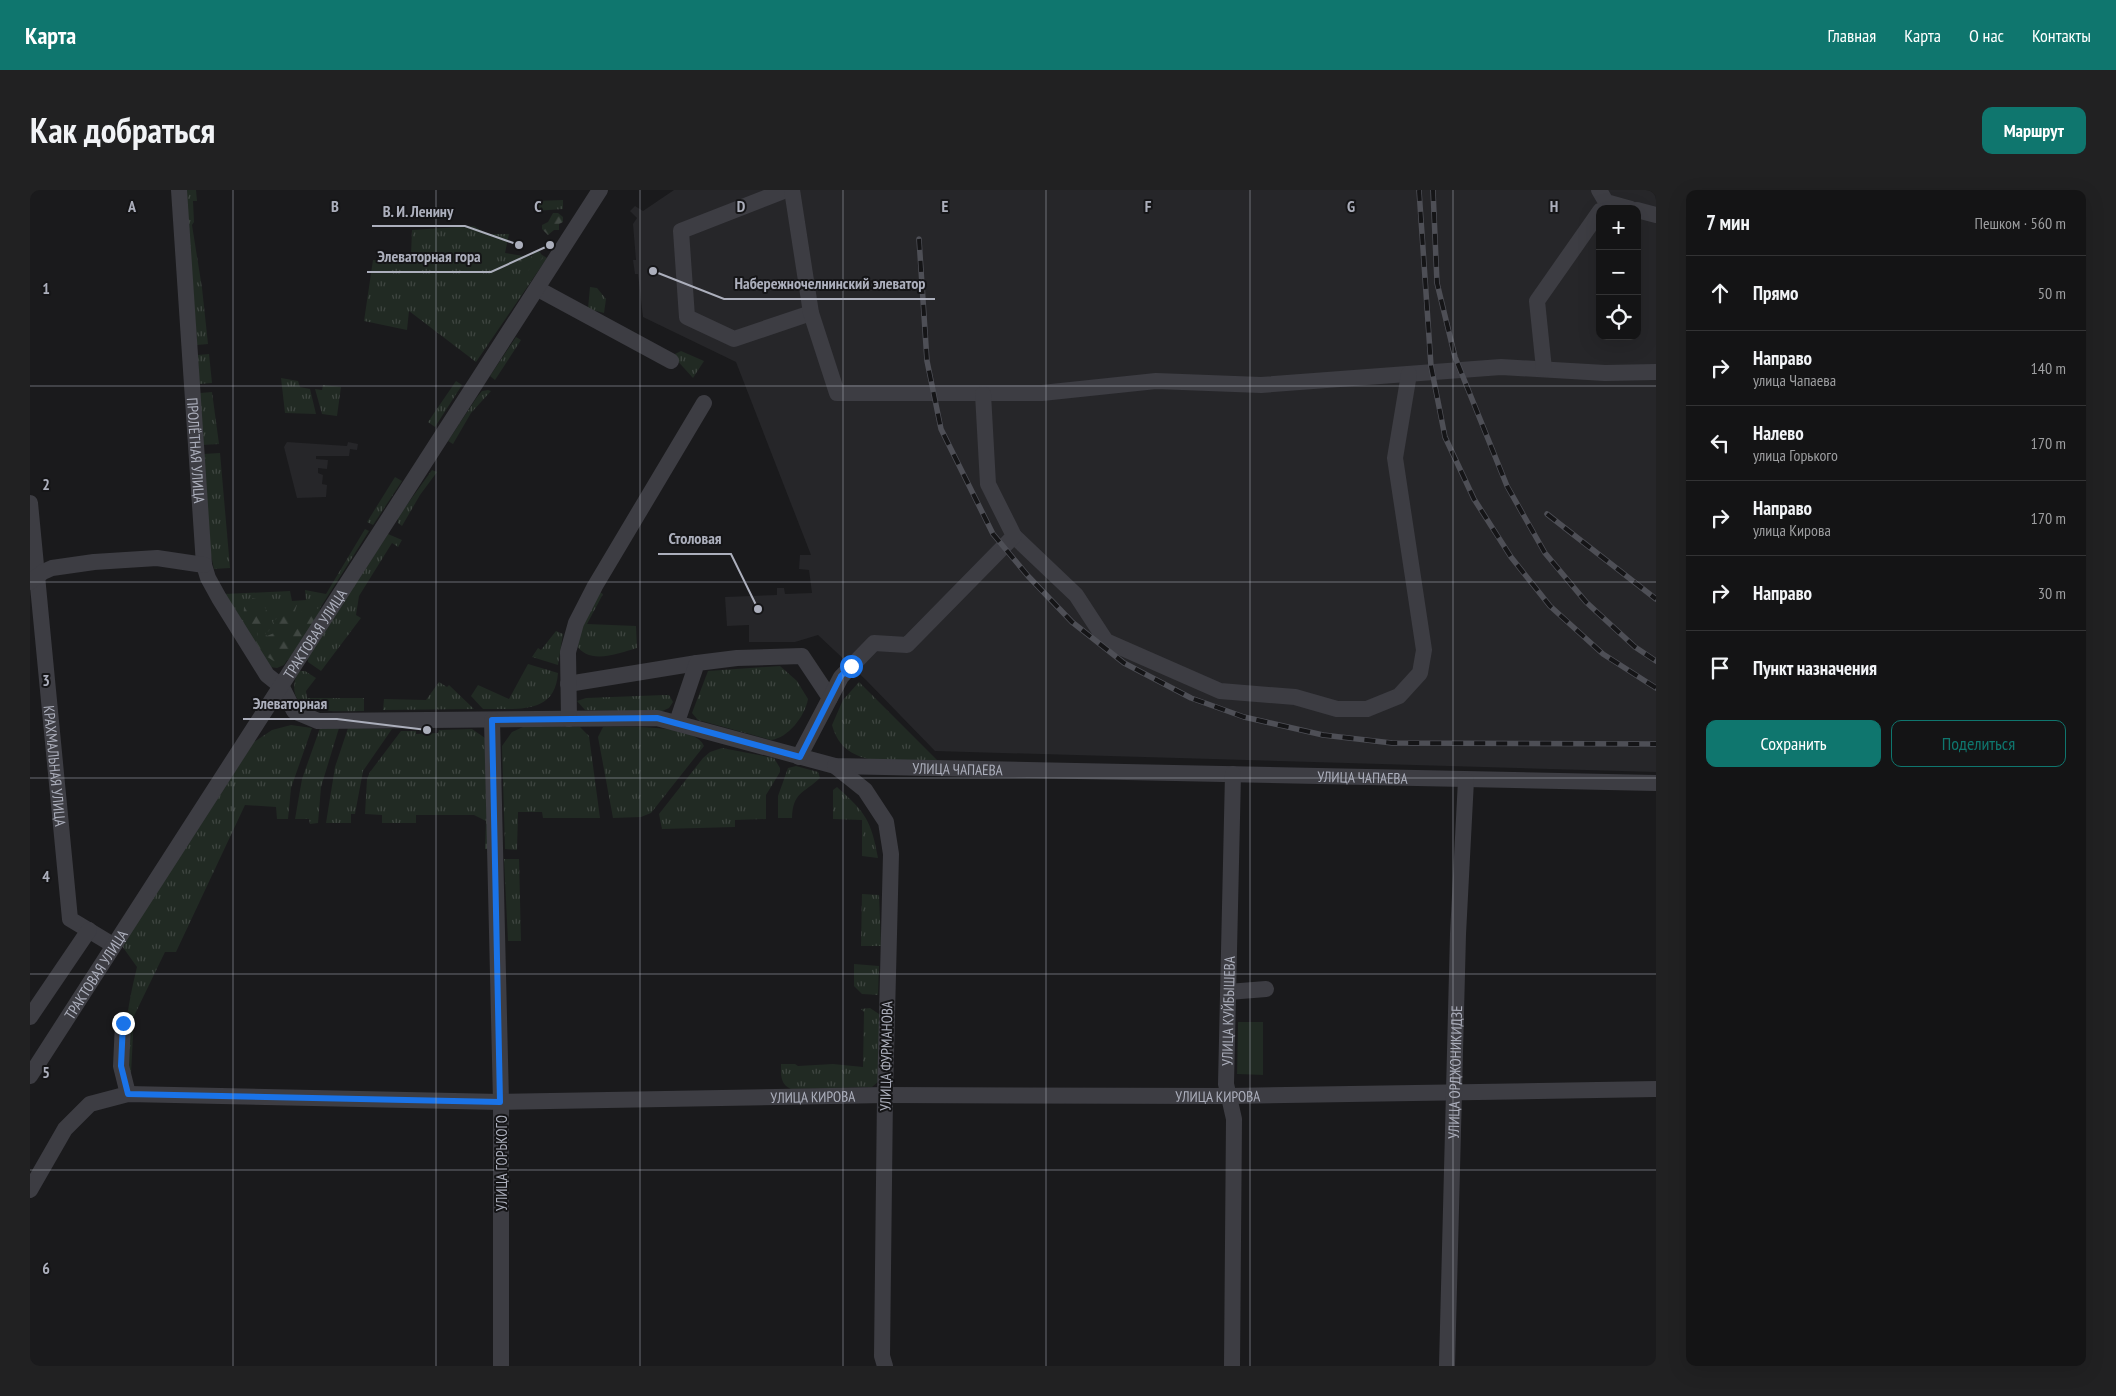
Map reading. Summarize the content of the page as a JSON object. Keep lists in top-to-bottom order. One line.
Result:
{"streets":{"street":["ПРОЛЁТНАЯ УЛИЦА","ТРАКТОВАЯ УЛИЦА","КРАХМАЛЬНАЯ УЛИЦА","УЛИЦА ЧАПАЕВА","УЛИЦА КУЙБЫШЕВА","УЛИЦА ФУРМАНОВА","УЛИЦА ОРДЖОНИКИДЗЕ","УЛИЦА КИРОВА","УЛИЦА ГОРЬКОГО"]},"crossings":[["ПРОЛЁТНАЯ УЛИЦА","ТРАКТОВАЯ УЛИЦА"],["ПРОЛЁТНАЯ УЛИЦА","УЛИЦА ЧАПАЕВА"],["ТРАКТОВАЯ УЛИЦА","КРАХМАЛЬНАЯ УЛИЦА"],["ТРАКТОВАЯ УЛИЦА","УЛИЦА ЧАПАЕВА"],["УЛИЦА ЧАПАЕВА","УЛИЦА КУЙБЫШЕВА"],["УЛИЦА ЧАПАЕВА","УЛИЦА ФУРМАНОВА"],["УЛИЦА ЧАПАЕВА","УЛИЦА ОРДЖОНИКИДЗЕ"],["УЛИЦА ЧАПАЕВА","УЛИЦА ГОРЬКОГО"],["УЛИЦА КУЙБЫШЕВА","УЛИЦА КИРОВА"],["УЛИЦА ФУРМАНОВА","УЛИЦА КИРОВА"],["УЛИЦА ОРДЖОНИКИДЗЕ","УЛИЦА КИРОВА"],["УЛИЦА КИРОВА","УЛИЦА ГОРЬКОГО"]],"places":["В. И. Ленину","Элеваторная гора","Набережночелнинский элеватор","Столовая","Элеваторная"],"page":{"header":"Карта","nav":["Главная","Карта","О нас","Контакты"],"title":"Как добраться","buttons":["Маршрут",["Сохранить","Поделиться"]],"heading":["7 мин","Пешком · 560 m"],"map_buttons":["+","−"],"list":[["Прямо","50 m"],["Направо","улица Чапаева","140 m"],["Налево","улица Горького","170 m"],["Направо","улица Кирова","170 m"],["Направо","30 m"],"Пункт назначения"]},"grid":{"columns":["A","B","C","D","E","F","G","H"],"rows":["1","2","3","4","5","6"]}}
